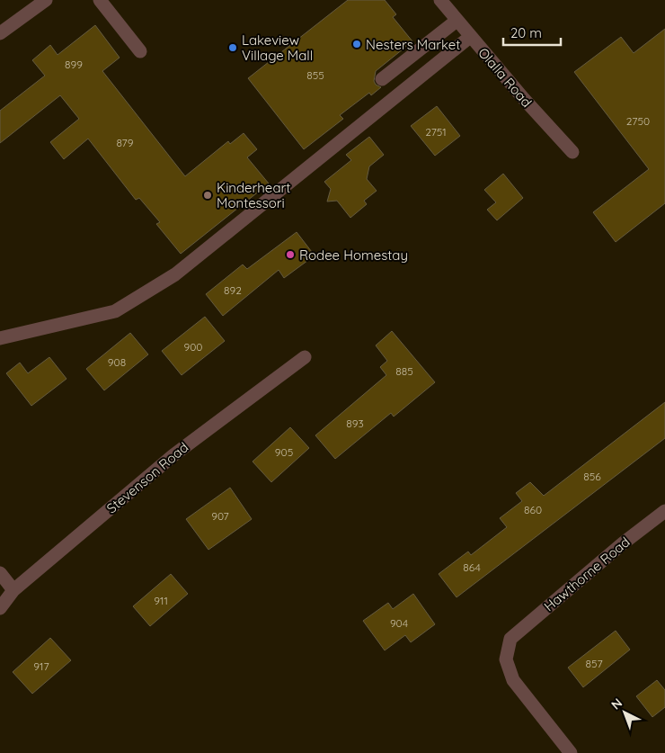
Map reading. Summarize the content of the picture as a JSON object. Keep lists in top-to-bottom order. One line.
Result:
{"streets":{"street":["Olalla Road","Stevenson Road","Hawthorne Road"]},"places":["Nesters Market","Lakeview Village Mall","Kinderheart Montessori","Rodee Homestay"],"house_numbers":["899","855","2750","2751","879","892","900","908","885","893","905","856","860","907","864","911","904","857","917"],"scale_bar":"20 m","north":"top left"}
